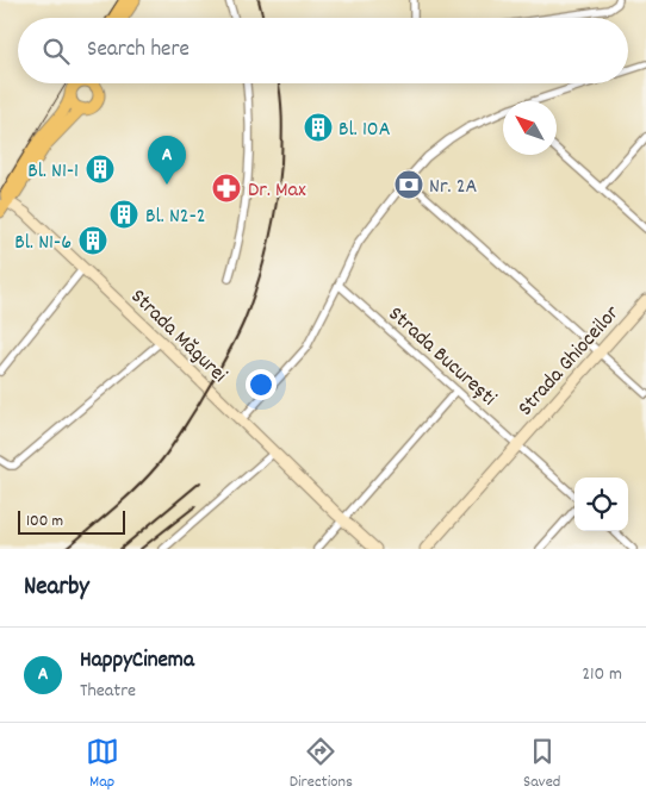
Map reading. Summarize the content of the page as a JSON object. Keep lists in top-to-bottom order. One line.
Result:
{"streets":{"street":["Strada Măgurei","Strada București","Strada Ghioceilor"]},"crossings":[["Strada București","Strada Ghioceilor"]],"places":{"building":["Bl. 10A","Bl. N1-1","Bl. N2-2","Bl. N1-6"],"bank":["Nr. 2A"],"pharmacy":["Dr. Max"]},"scale_bar":"100 m","north":"top left","page":{"search":"Search here","pins":"A","scale":"100 m","heading":"Nearby","list":[{"mark":"A","name":"HappyCinema","note":"Theatre","value":"210 m"}],"nav":["Map","Directions","Saved"]}}
